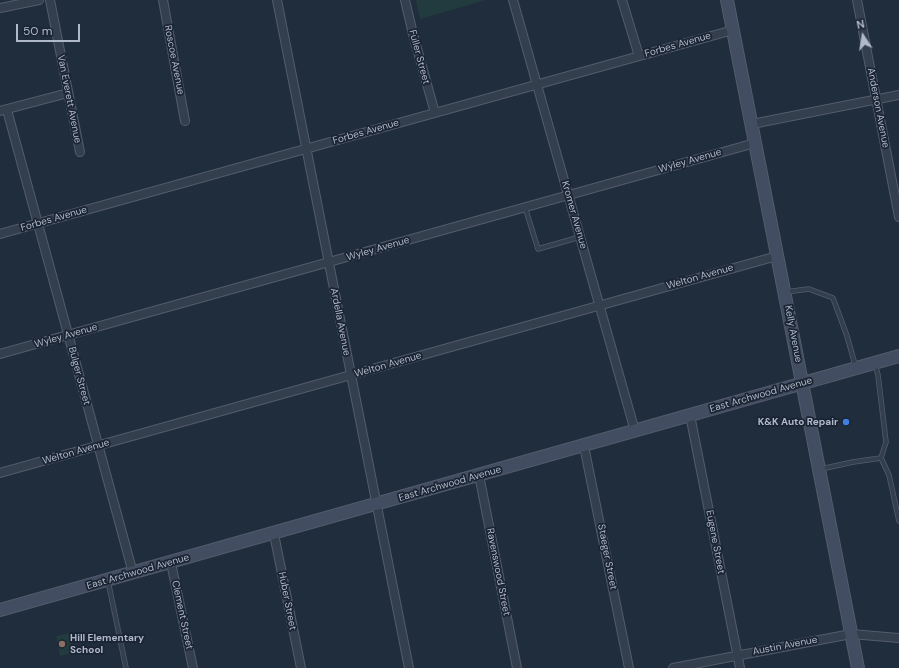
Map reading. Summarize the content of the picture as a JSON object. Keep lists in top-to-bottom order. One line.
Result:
{"streets":{"main road":["Kelly Avenue","East Archwood Avenue"],"street":["Forbes Avenue","Fuller Street","Roscoe Avenue","Van Everett Avenue","Anderson Avenue","Wyley Avenue","Kromer Avenue","Welton Avenue","Ardella Avenue","Bulger Street","Eugene Street","Staeger Street","Ravenswood Street","Huber Street","Clement Street","Austin Avenue"]},"crossings":[["Forbes Avenue","Fuller Street"],["Forbes Avenue","Kromer Avenue"],["Forbes Avenue","Ardella Avenue"],["Forbes Avenue","Kelly Avenue"],["Forbes Avenue","Bulger Street"],["Wyley Avenue","Kromer Avenue"],["Wyley Avenue","Ardella Avenue"],["Wyley Avenue","Kelly Avenue"],["Wyley Avenue","Bulger Street"],["Kromer Avenue","Welton Avenue"],["Kromer Avenue","East Archwood Avenue"],["Welton Avenue","Ardella Avenue"],["Welton Avenue","Kelly Avenue"],["Welton Avenue","Bulger Street"],["Ardella Avenue","East Archwood Avenue"],["Kelly Avenue","East Archwood Avenue"],["Kelly Avenue","Austin Avenue"],["Bulger Street","East Archwood Avenue"],["East Archwood Avenue","Eugene Street"],["East Archwood Avenue","Staeger Street"],["East Archwood Avenue","Ravenswood Street"],["East Archwood Avenue","Huber Street"],["East Archwood Avenue","Clement Street"],["Eugene Street","Austin Avenue"]],"places":["K&K Auto Repair","Hill Elementary School"],"scale_bar":"50 m","north":"top"}
